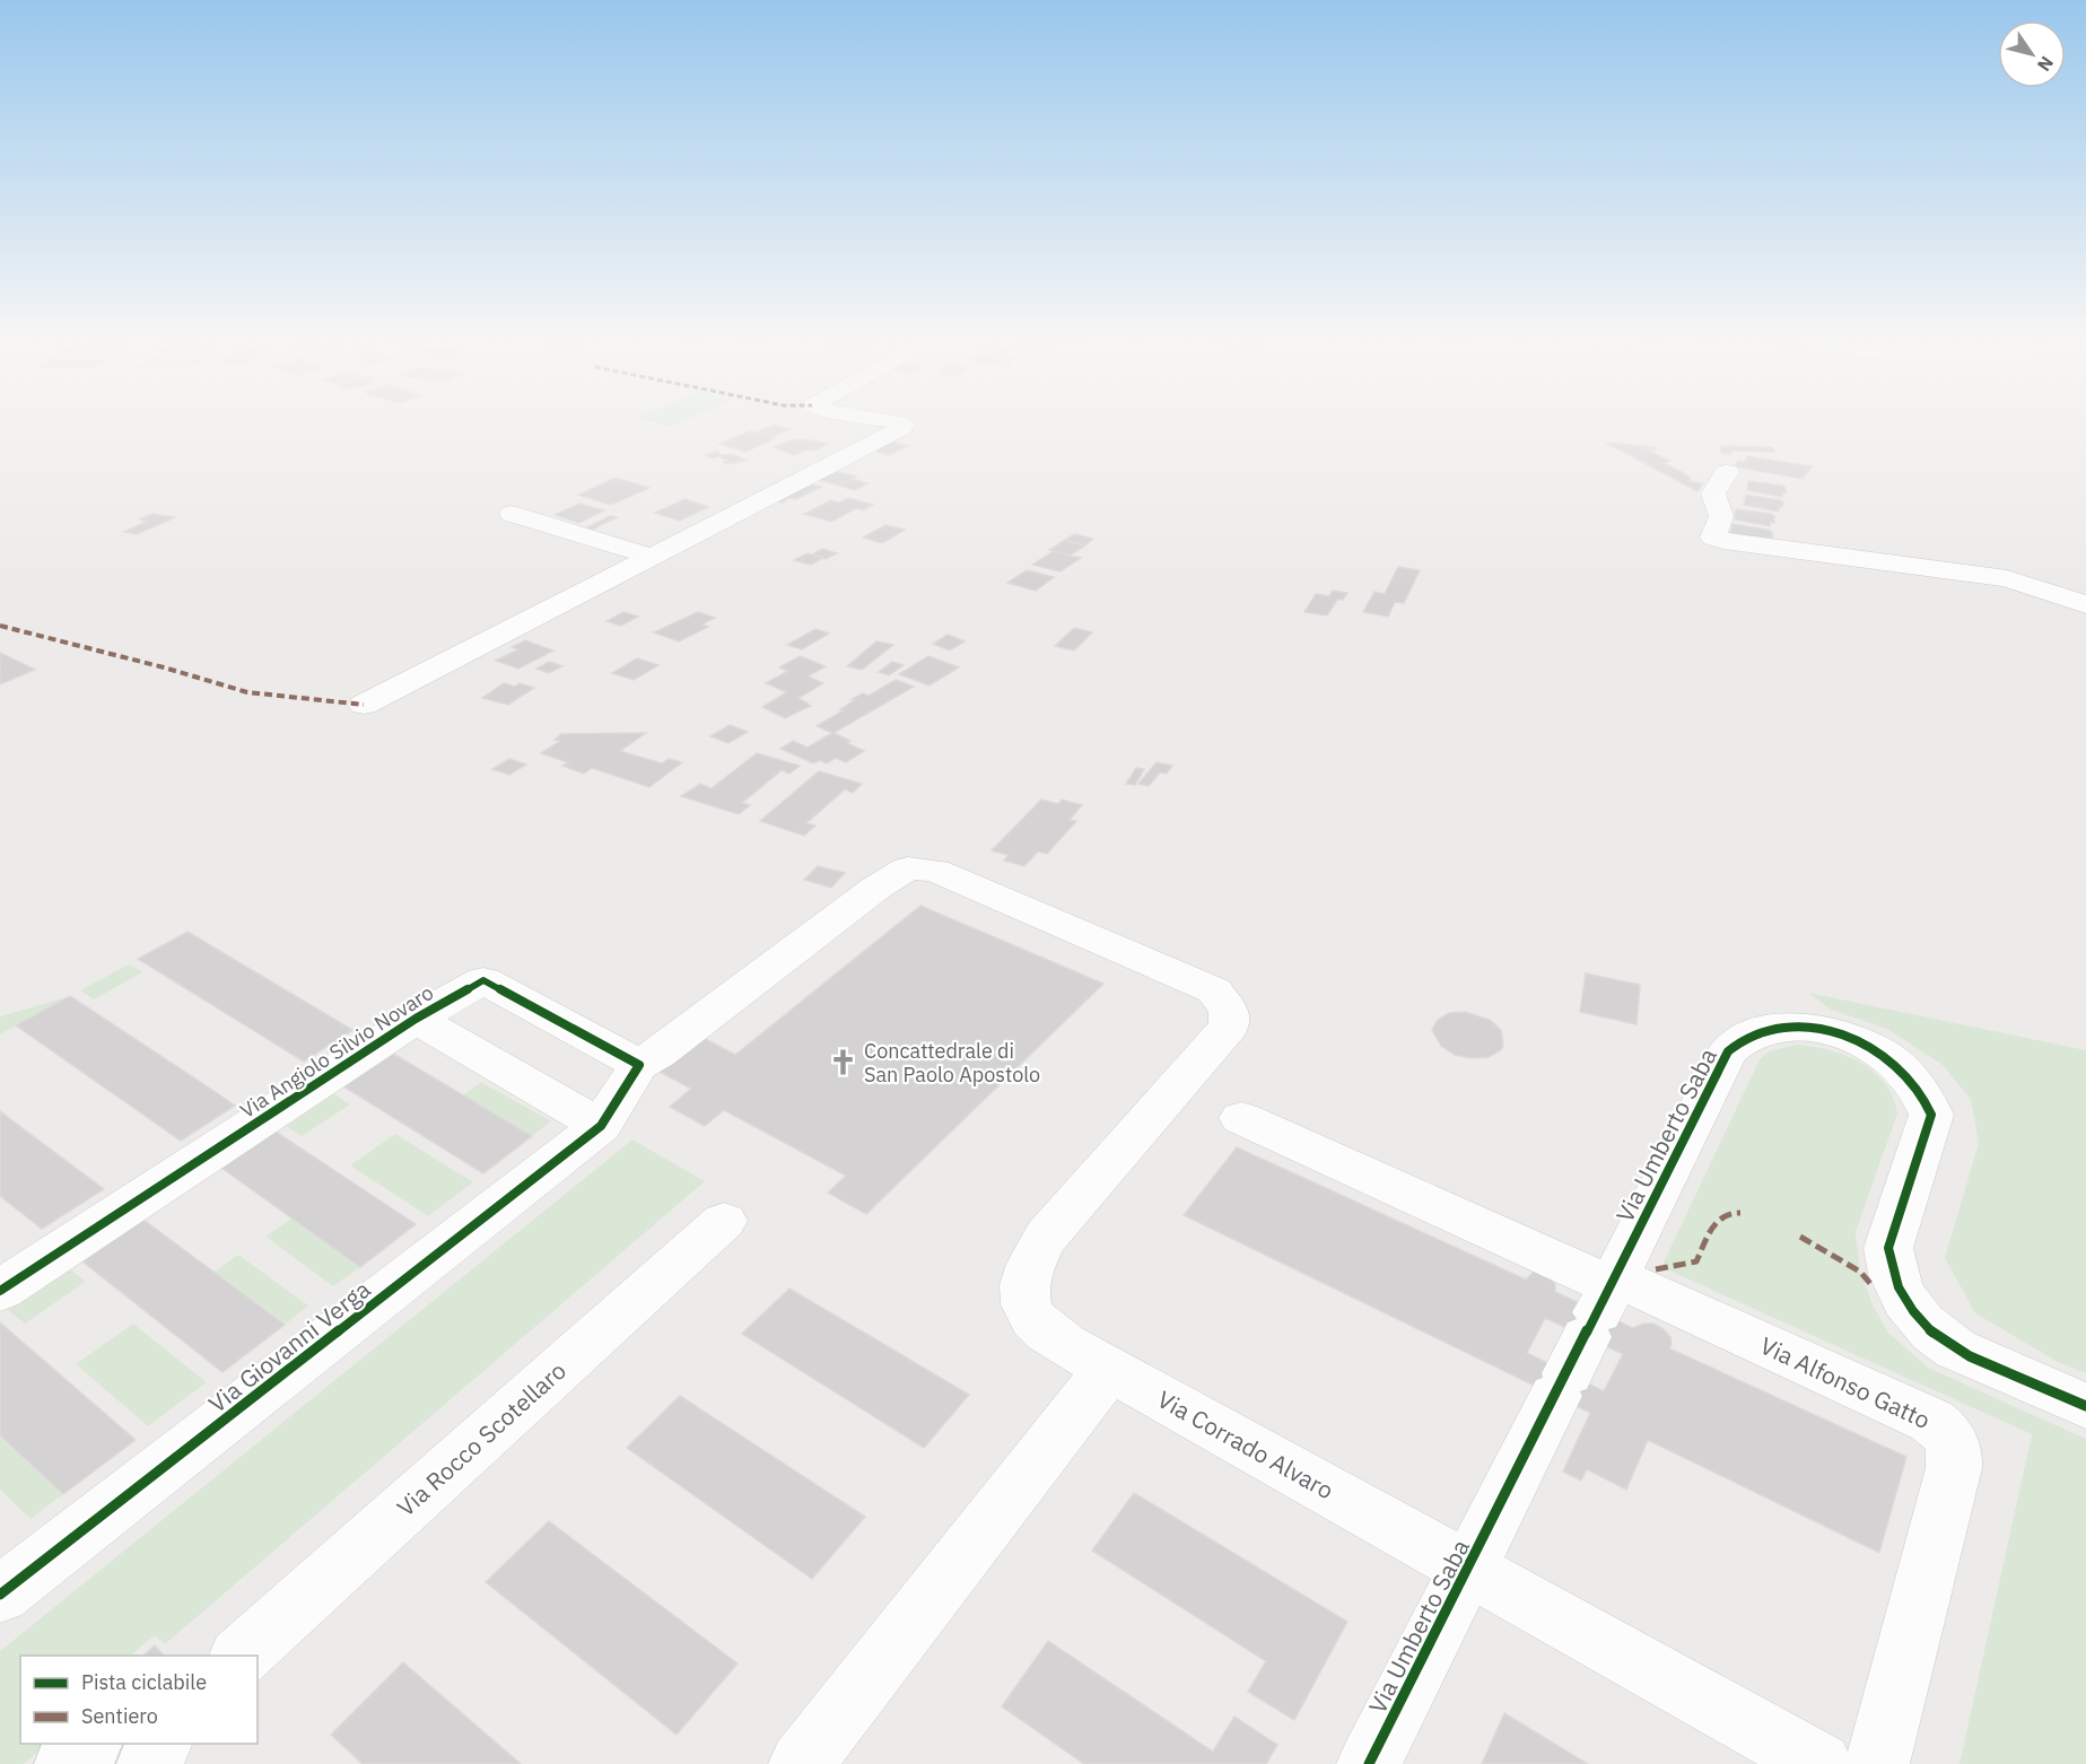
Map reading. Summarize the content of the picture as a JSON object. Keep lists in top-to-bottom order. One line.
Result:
{"streets":{"street":["Via Angiolo Silvio Novaro","Via Umberto Saba","Via Giovanni Verga","Via Alfonso Gatto","Via Rocco Scotellaro","Via Corrado Alvaro"]},"crossings":[["Via Angiolo Silvio Novaro","Via Giovanni Verga"],["Via Angiolo Silvio Novaro","Via Corrado Alvaro"],["Via Umberto Saba","Via Alfonso Gatto"],["Via Umberto Saba","Via Corrado Alvaro"]],"places":{"church":["Concattedrale di San Paolo Apostolo"]},"legend":["Pista ciclabile","Sentiero"],"north":"bottom right"}
